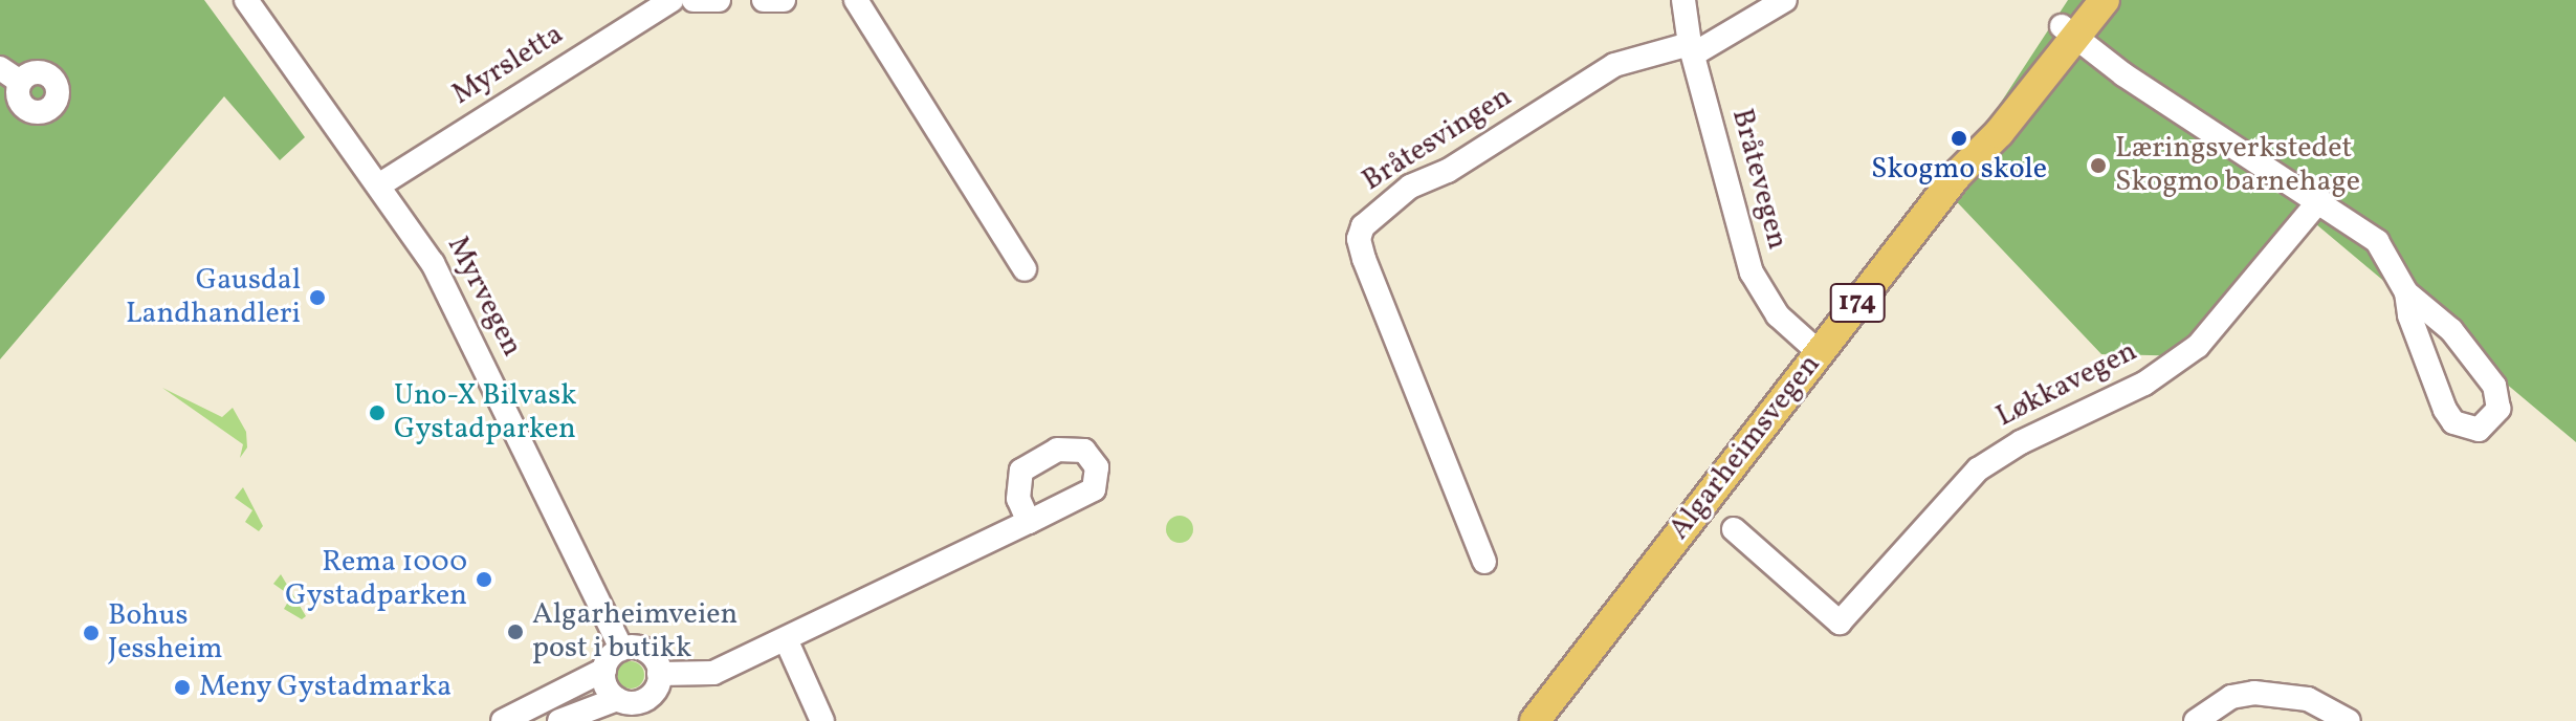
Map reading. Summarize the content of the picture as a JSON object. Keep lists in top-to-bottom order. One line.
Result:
{"streets":{"main road":["174","Algarheimsvegen"],"street":["Myrsletta","Bråtesvingen","Bråtevegen","Myrvegen","Løkkavegen"]},"crossings":[["Myrsletta","Myrvegen"],["Bråtesvingen","Bråtevegen"],["Bråtevegen","Algarheimsvegen"]],"places":["Skogmo skole","Læringsverkstedet Skogmo barnehage","Gausdal Landhandleri","Uno-X Bilvask Gystadparken","Rema 1000 Gystadparken","Algarheimveien post i butikk","Bohus Jessheim","Meny Gystadmarka"]}
